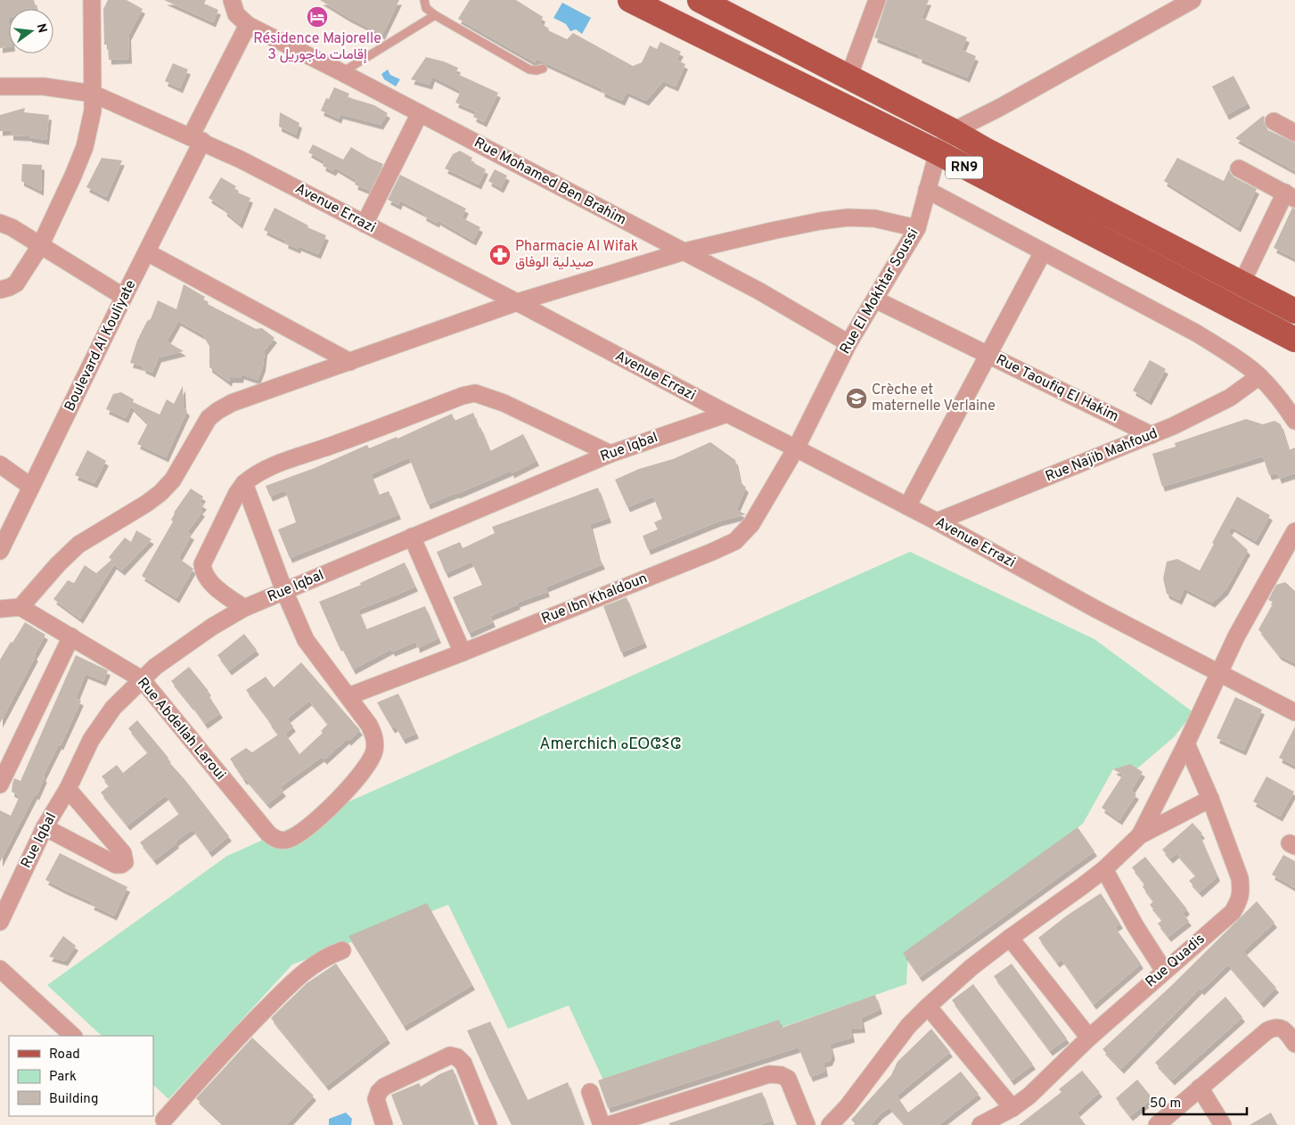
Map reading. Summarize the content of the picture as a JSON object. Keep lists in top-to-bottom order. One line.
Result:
{"streets":{"main road":["RN9"],"street":["Rue Mohamed Ben Brahim","Avenue Errazi","Rue El Mokhtar Soussi","Boulevard Al Kouliyate","Rue Taoufiq El Hakim","Rue Iqbal","Rue Najib Mahfoud","Rue Ibn Khaldoun","Rue Abdellah Laroui","Rue Quadis"]},"crossings":[["RN9","Rue El Mokhtar Soussi"],["Rue Mohamed Ben Brahim","Rue El Mokhtar Soussi"],["Rue Mohamed Ben Brahim","Boulevard Al Kouliyate"],["Avenue Errazi","Rue El Mokhtar Soussi"],["Avenue Errazi","Boulevard Al Kouliyate"],["Avenue Errazi","Rue Taoufiq El Hakim"],["Avenue Errazi","Rue Iqbal"],["Avenue Errazi","Rue Najib Mahfoud"],["Avenue Errazi","Rue Ibn Khaldoun"],["Rue El Mokhtar Soussi","Rue Taoufiq El Hakim"],["Rue El Mokhtar Soussi","Rue Ibn Khaldoun"],["Rue Taoufiq El Hakim","Rue Najib Mahfoud"],["Rue Iqbal","Rue Abdellah Laroui"],["Rue Ibn Khaldoun","Rue Abdellah Laroui"]],"districts":["Amerchich ⴰⵎⵔⵛⵉⵛ"],"places":{"hotel":["Résidence Majorelle إقامات ماجوريل 3"],"pharmacy":["Pharmacie Al Wifak صيدلية الوفاق"],"school or university":["Crèche et maternelle Verlaine"]},"legend":["Road","Park","Building"],"scale_bar":"50 m","north":"right"}
